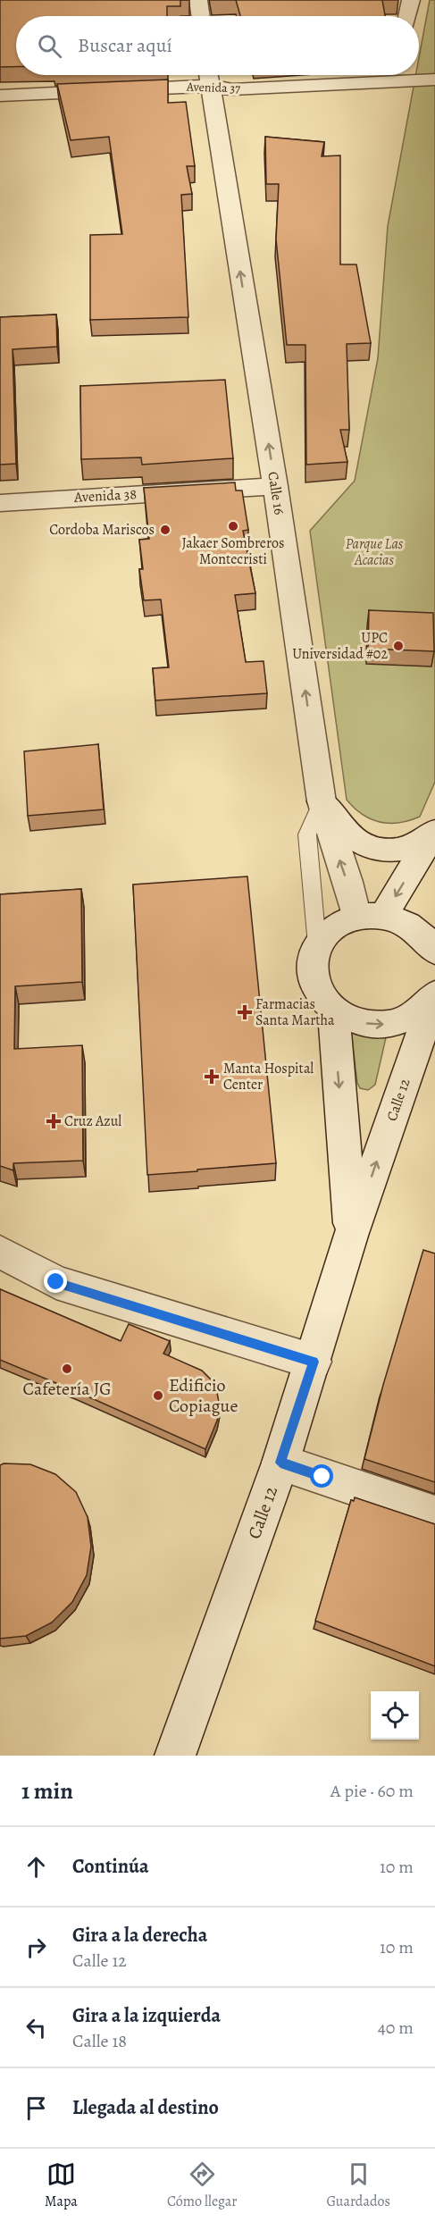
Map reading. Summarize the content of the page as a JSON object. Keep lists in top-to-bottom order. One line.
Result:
{"streets":{"street":["Avenida 37","Calle 16","Avenida 38","Calle 12"]},"crossings":[["Avenida 37","Calle 16"],["Calle 16","Avenida 38"]],"one_way":["Calle 16"],"parks":["Parque Las Acacias"],"places":{"other":["Jakaer Sombreros Montecristi","Cordoba Mariscos","UPC Universidad #02","Cafetería JG","Edificio Copiague"],"health":["Farmacias Santa Martha","Manta Hospital Center","Cruz Azul"]},"page":{"search":"Buscar aquí","heading":["1 min","A pie · 60 m"],"list":[["Continúa","10 m"],["Gira a la derecha","Calle 12","10 m"],["Gira a la izquierda","Calle 18","40 m"],"Llegada al destino"],"nav":["Mapa","Cómo llegar","Guardados"]}}
